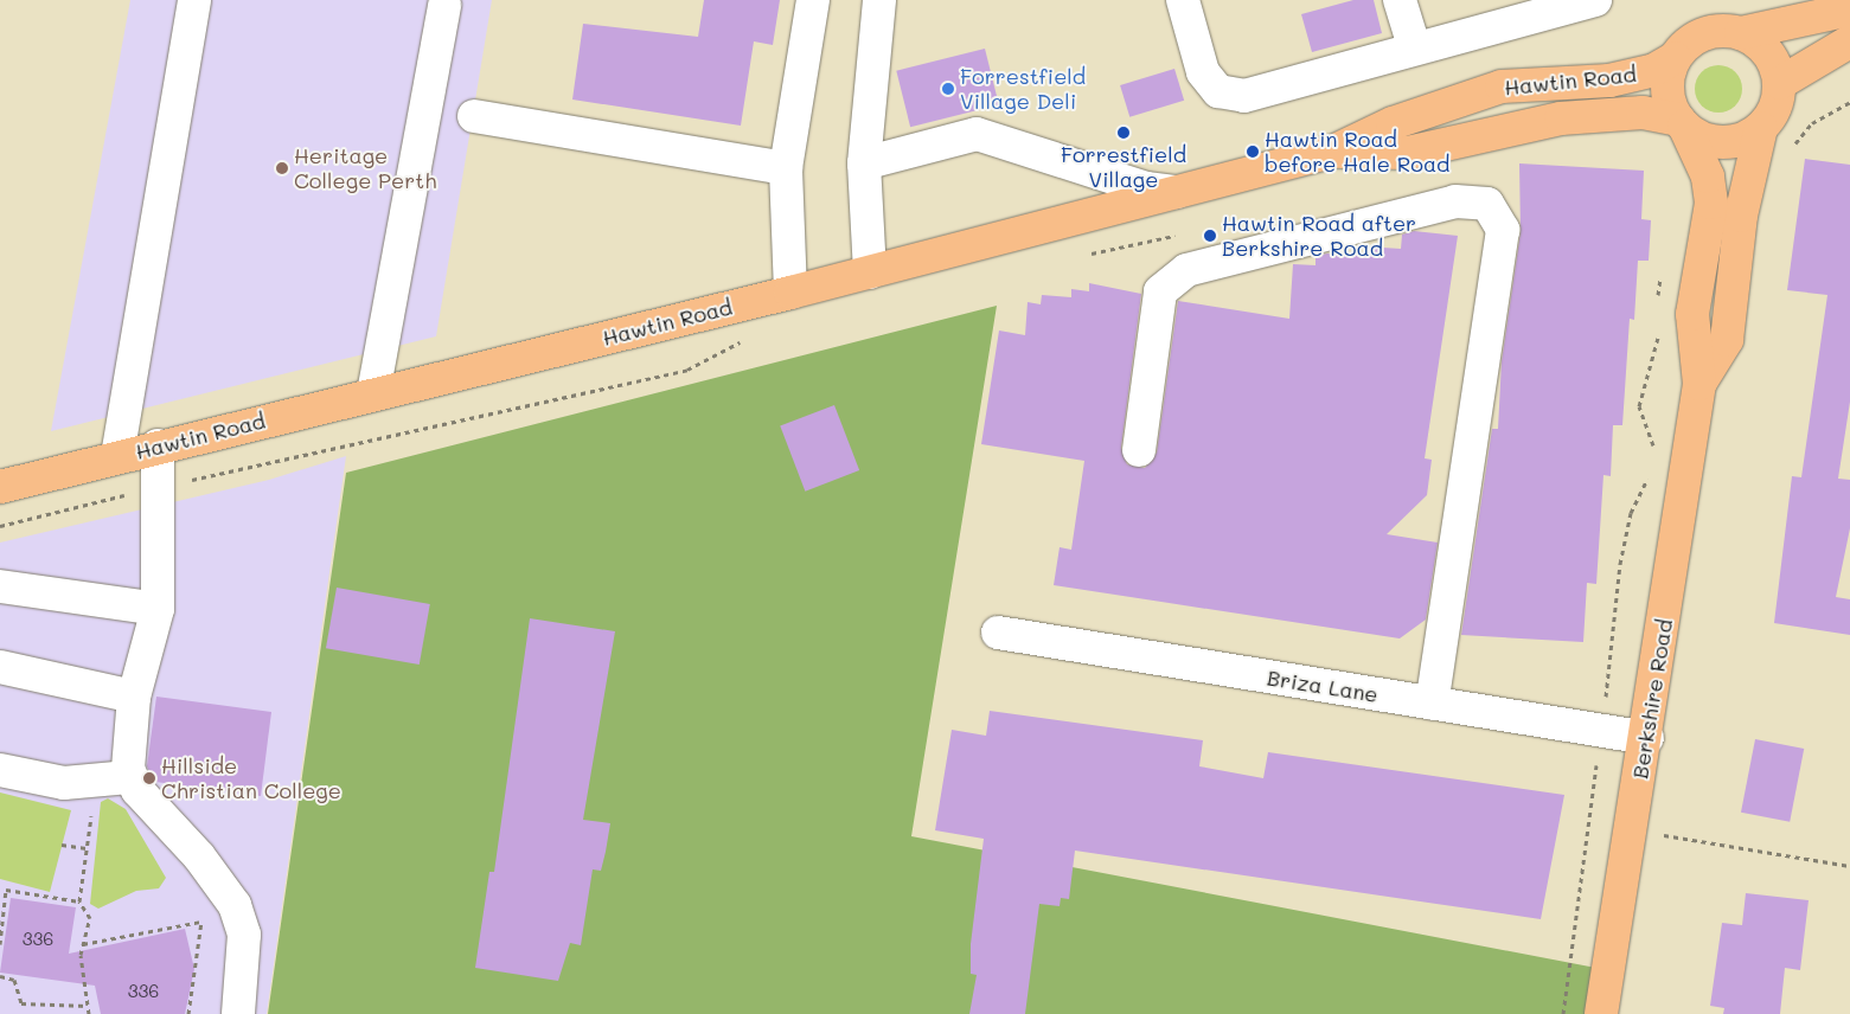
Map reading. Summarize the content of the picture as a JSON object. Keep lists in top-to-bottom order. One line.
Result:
{"streets":{"main road":["Hawtin Road","Berkshire Road"],"street":["Briza Lane"]},"crossings":[["Hawtin Road","Berkshire Road"],["Briza Lane","Berkshire Road"]],"places":["Forrestfield Village Deli","Forrestfield Village","Hawtin Road before Hale Road","Heritage College Perth","Hawtin Road after Berkshire Road","Hillside Christian College"],"house_numbers":["336","336"]}
